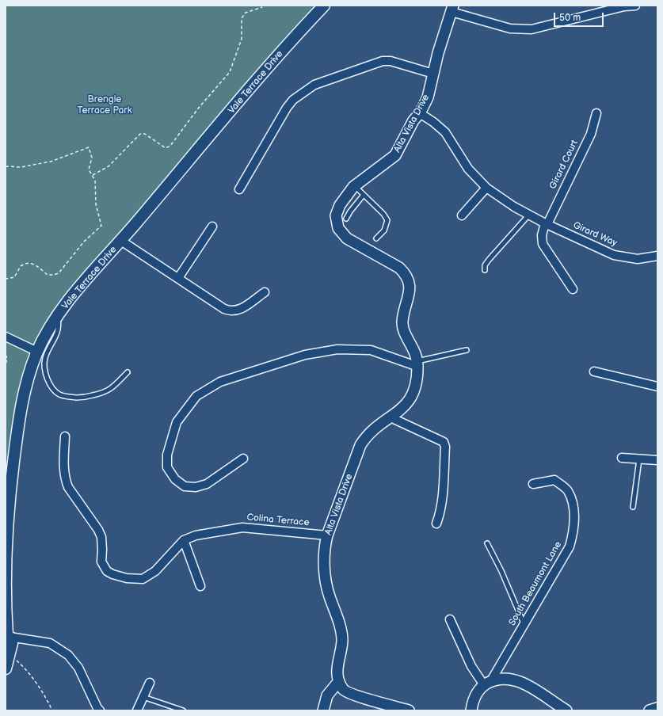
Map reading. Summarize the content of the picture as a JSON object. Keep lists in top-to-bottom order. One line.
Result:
{"streets":{"main road":["Vale Terrace Drive"],"street":["Alta Vista Drive","Girard Court","Girard Way","Colina Terrace","South Beaumont Lane"]},"crossings":[["Alta Vista Drive","Girard Way"],["Alta Vista Drive","Colina Terrace"],["Girard Court","Girard Way"]],"parks":["Brengle Terrace Park"],"scale_bar":"50 m"}
